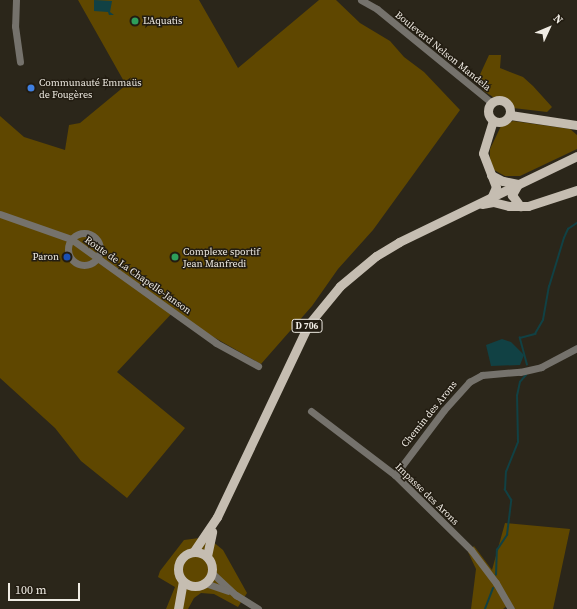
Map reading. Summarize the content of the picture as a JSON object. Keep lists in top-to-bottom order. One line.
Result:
{"streets":{"main road":["D 706"],"street":["Boulevard Nelson Mandela","Route de La Chapelle-Janson","Chemin des Arons","Impasse des Arons"]},"crossings":[["Chemin des Arons","Impasse des Arons"]],"places":["L'Aquatis","Communauté Emmaüs de Fougères","Paron","Complexe sportif Jean Manfredi"],"scale_bar":"100 m","north":"top right"}
